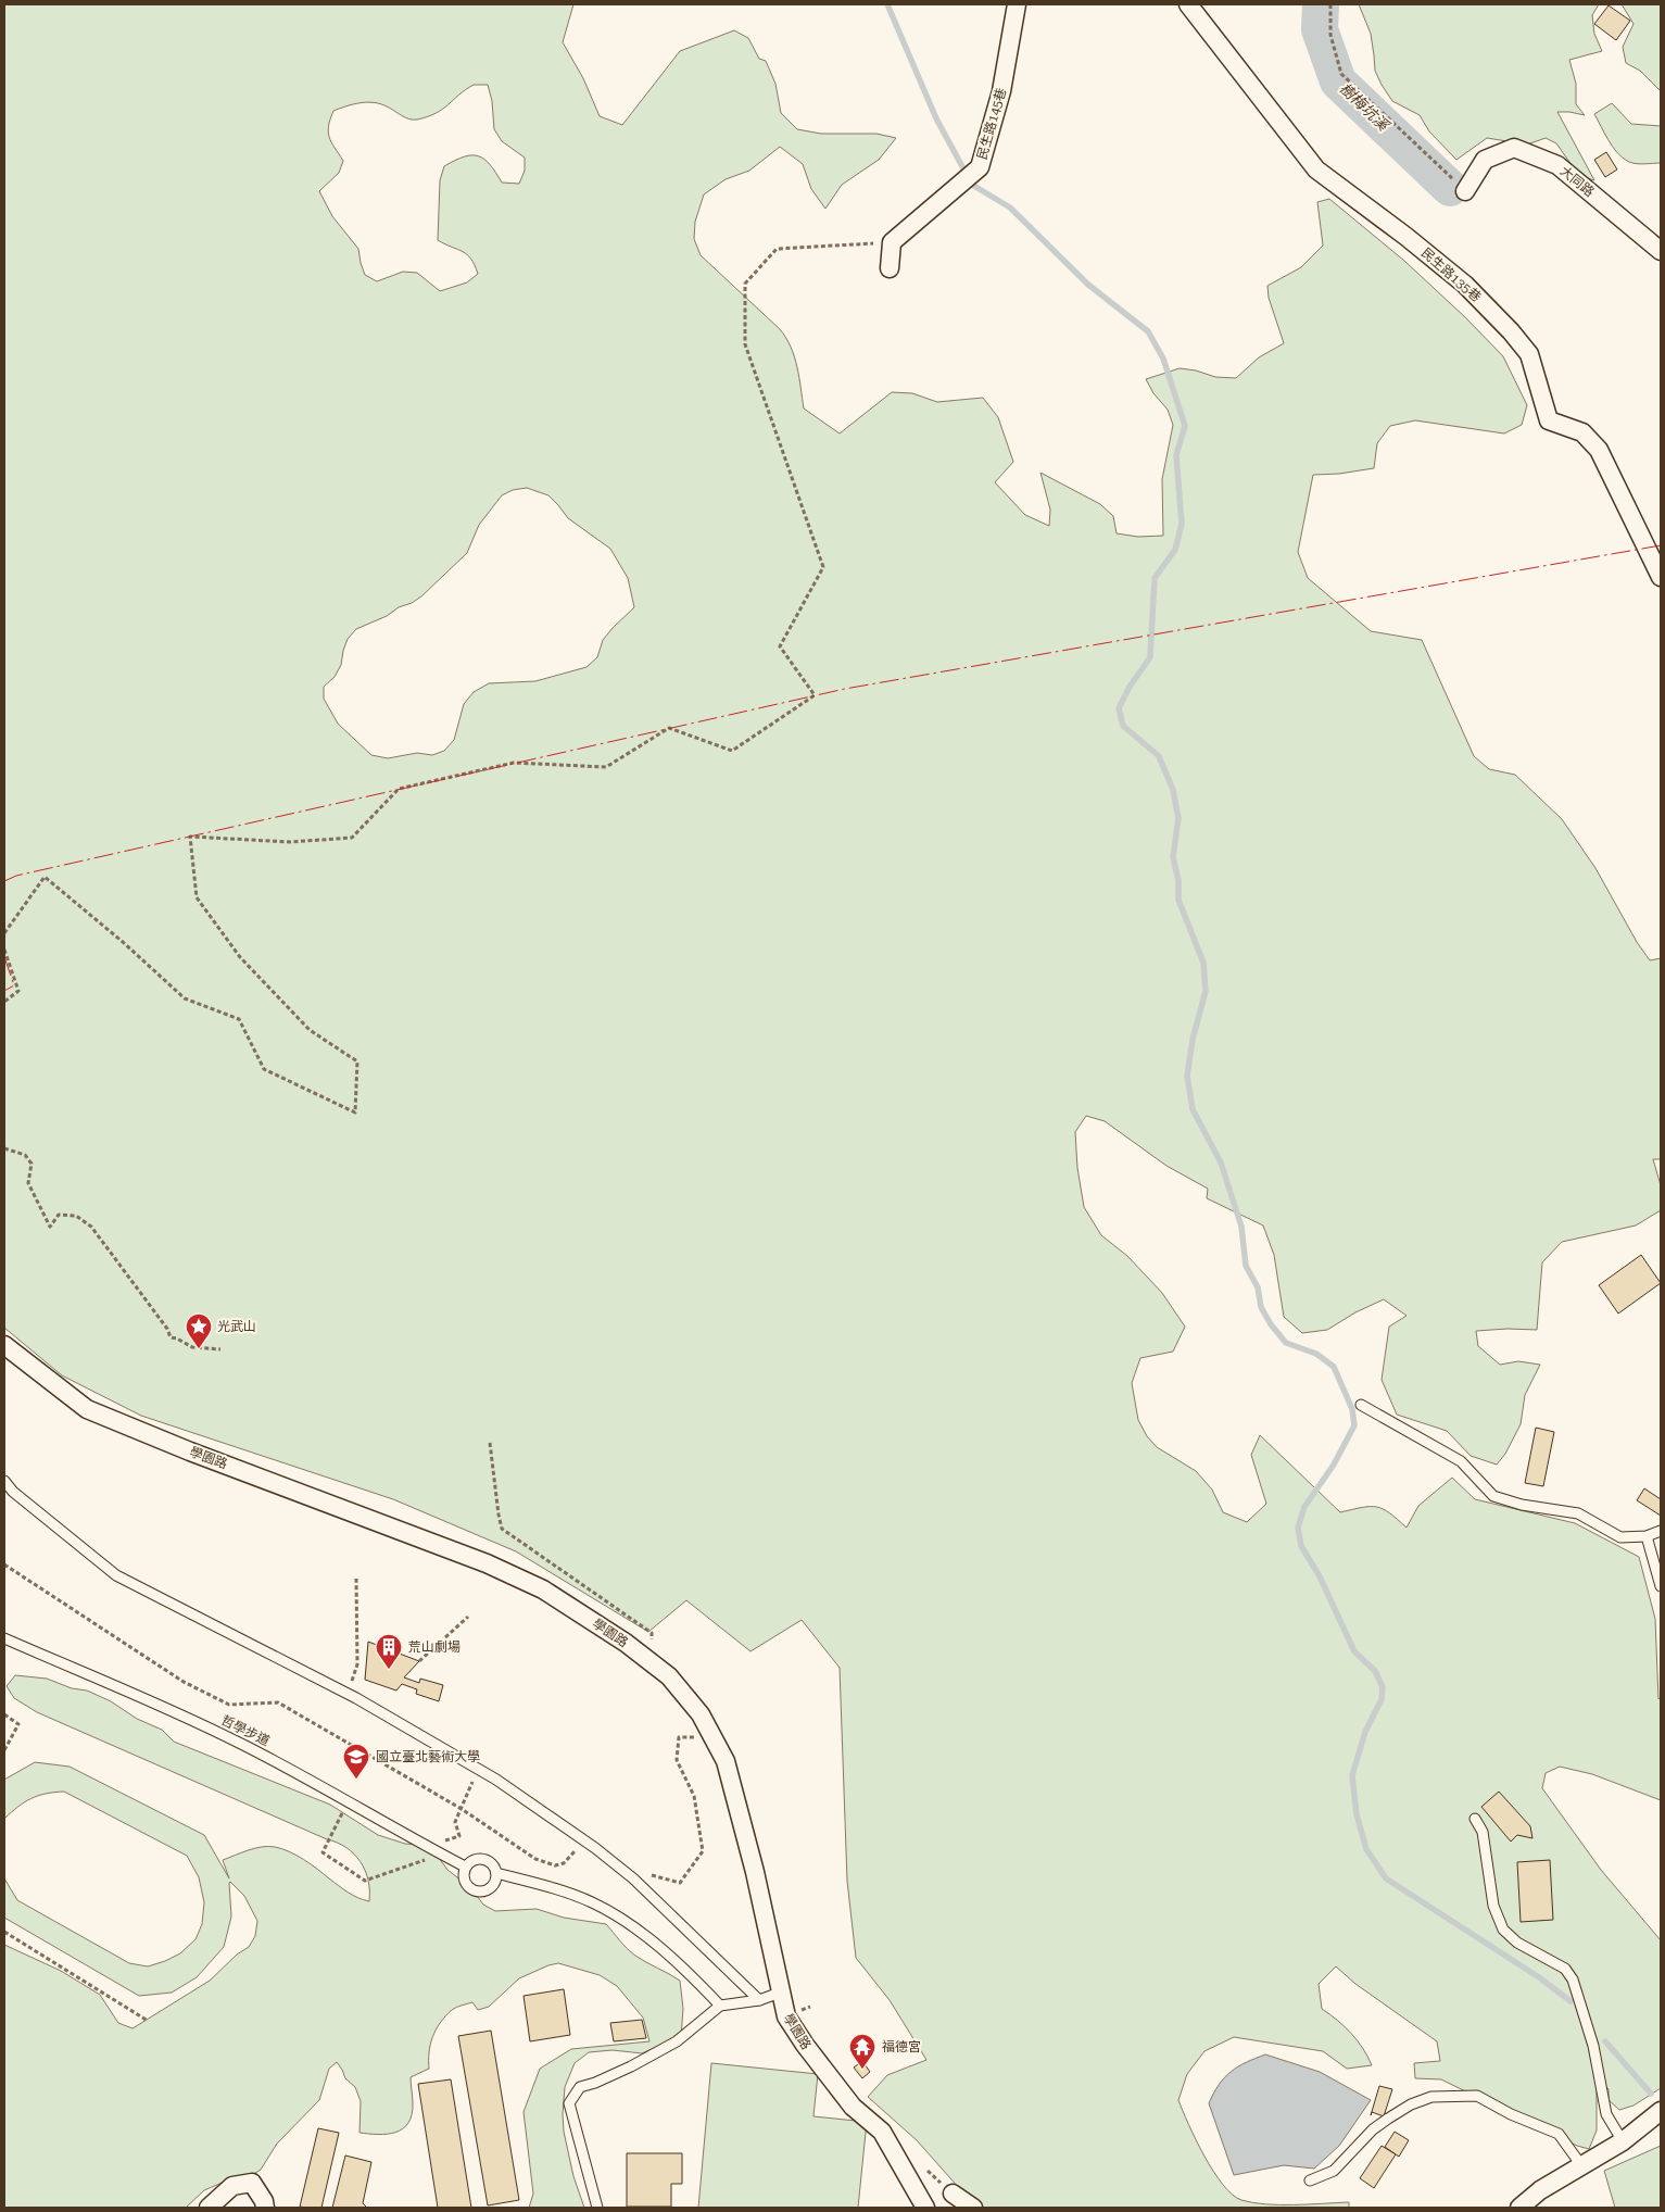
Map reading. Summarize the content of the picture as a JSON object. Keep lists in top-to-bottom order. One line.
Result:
{"streets":{"street":["民生路145巷","大同路","民生路135巷","學園路"],"lane":["哲學步道"]},"water":["樹梅坑溪"],"places":{"place":["光武山"],"building":["荒山劇場"],"school or university":["國立臺北藝術大學"],"temple":["福德宮"]}}
